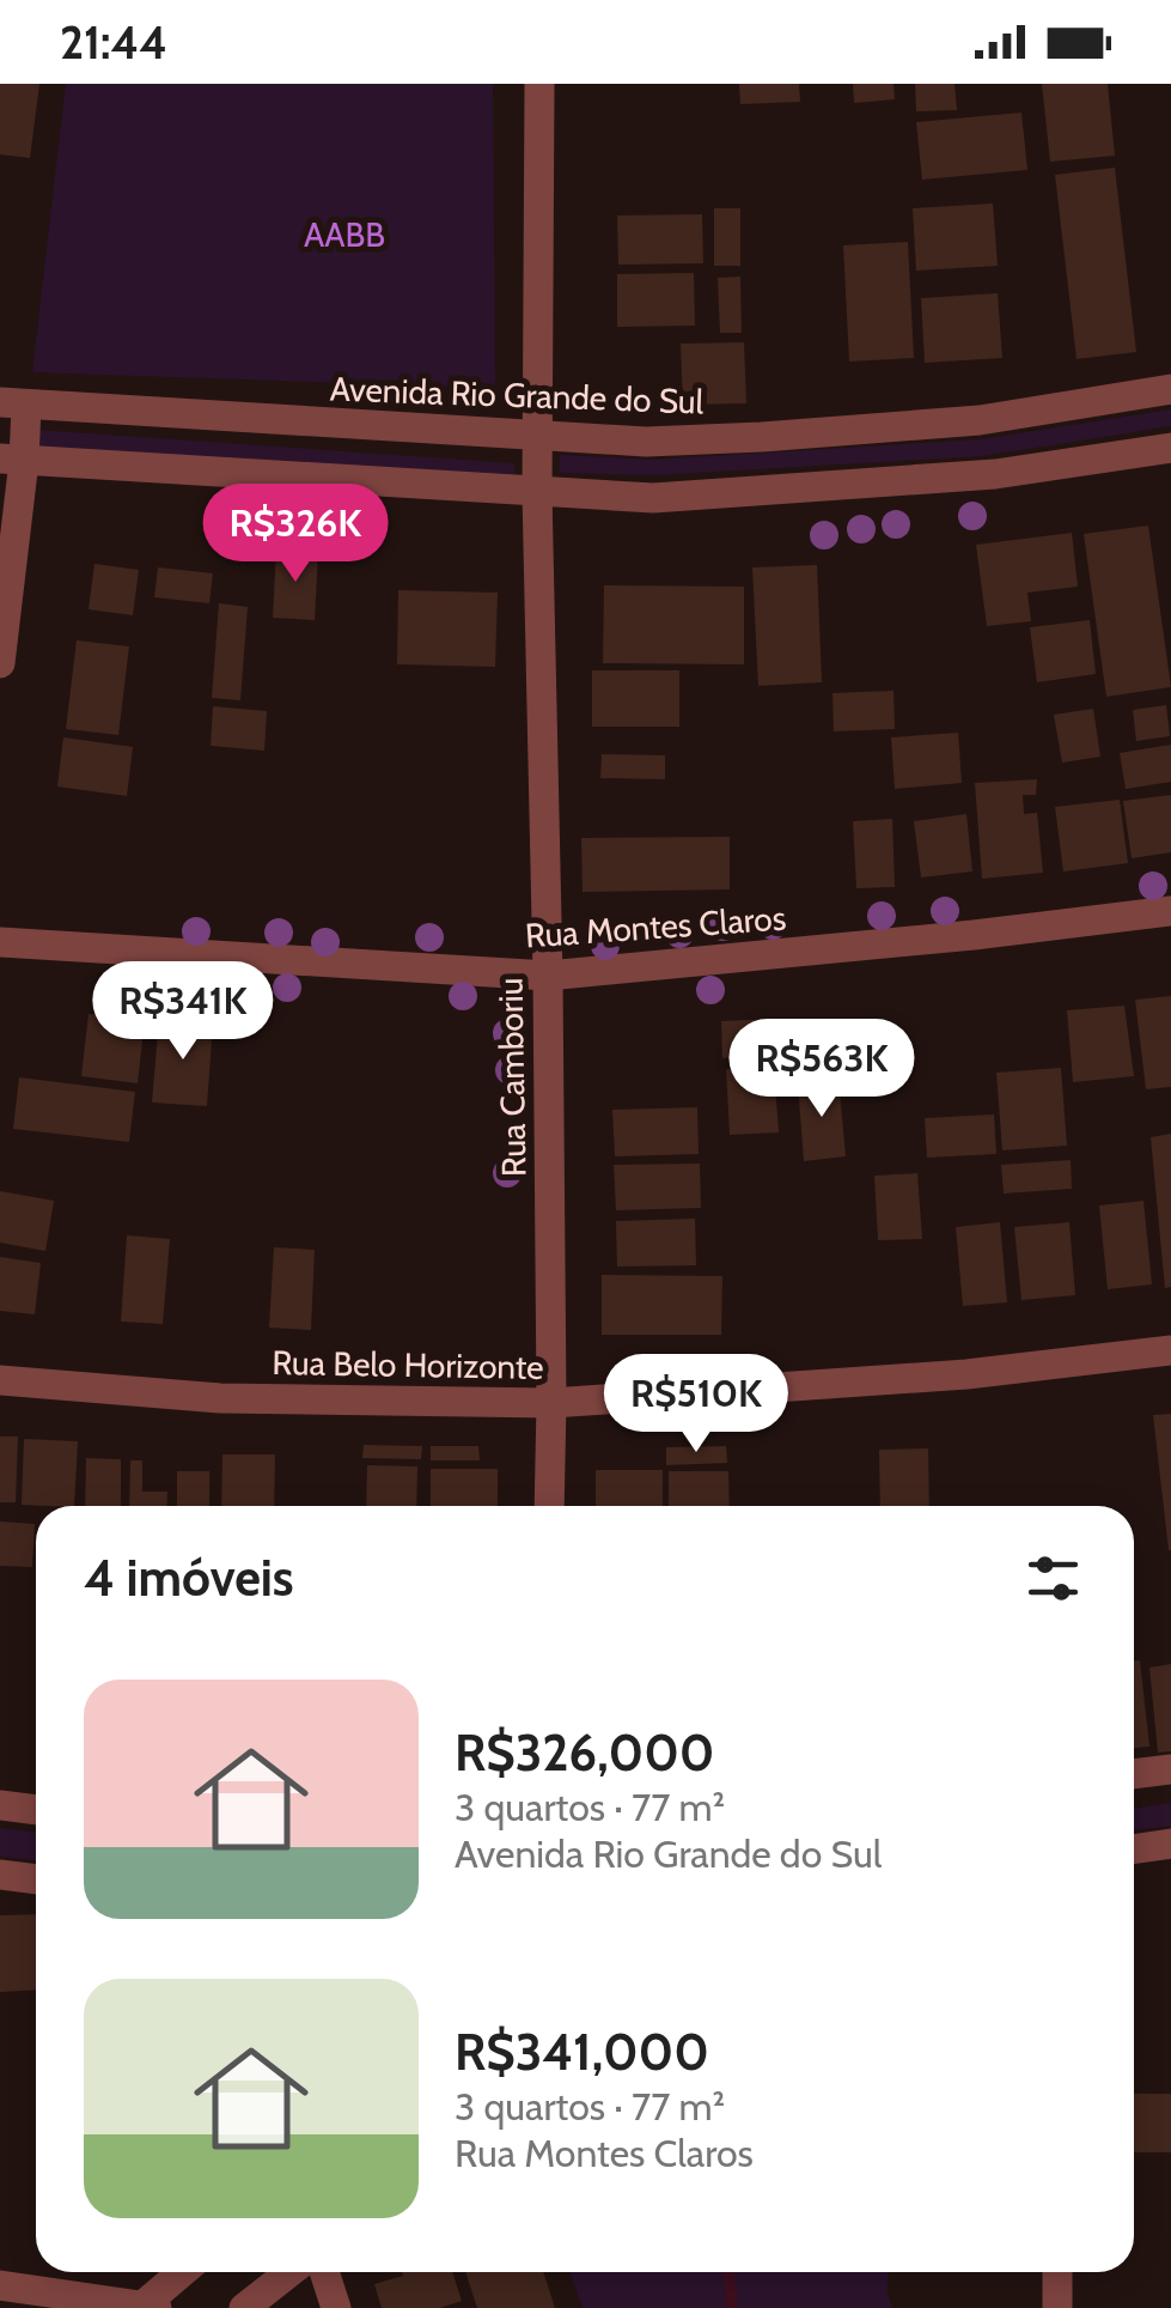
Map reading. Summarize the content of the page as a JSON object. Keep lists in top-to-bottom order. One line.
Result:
{"streets":{"street":["Avenida Rio Grande do Sul","Rua Montes Claros","Rua Camboriu","Rua Belo Horizonte"]},"crossings":[["Avenida Rio Grande do Sul","Rua Camboriu"],["Rua Montes Claros","Rua Camboriu"],["Rua Camboriu","Rua Belo Horizonte"]],"parks":["AABB"],"page":{"status":"21:44","price":["R$326K","R$341K","R$563K","R$510K"],"heading":"4 imóveis","list":[{"name":"R$326,000","note":"3 quartos · 77 m² · Avenida Rio Grande do Sul"},{"name":"R$341,000","note":"3 quartos · 77 m² · Rua Montes Claros"}]}}
